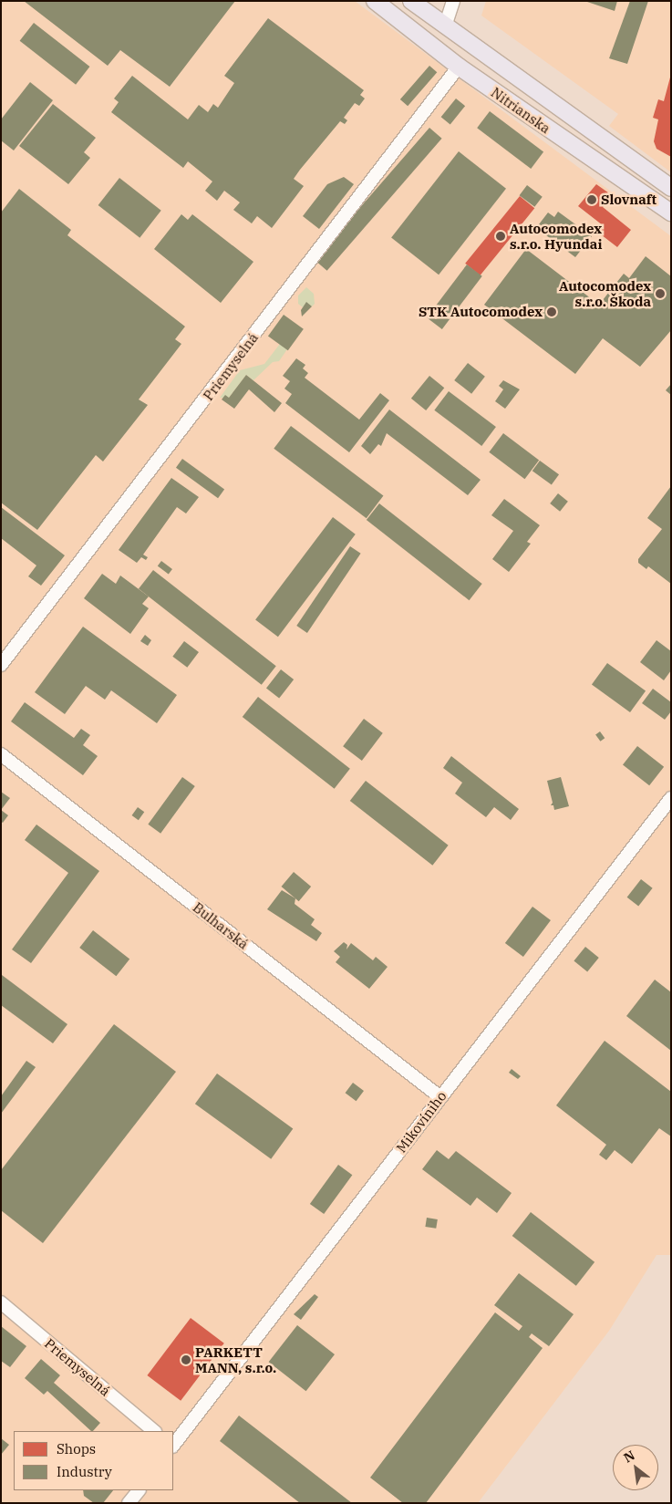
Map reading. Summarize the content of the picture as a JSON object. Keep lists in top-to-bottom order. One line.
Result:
{"streets":{"main road":["Nitrianska"],"street":["Priemyselná","Bulharská","Mikovíniho"]},"crossings":[["Nitrianska","Priemyselná"],["Bulharská","Mikovíniho"]],"places":["Slovnaft","Autocomodex s.r.o. Hyundai","Autocomodex s.r.o. Škoda","STK Autocomodex","PARKETT MANN, s.r.o."],"legend":["Shops","Industry"],"north":"top left"}
